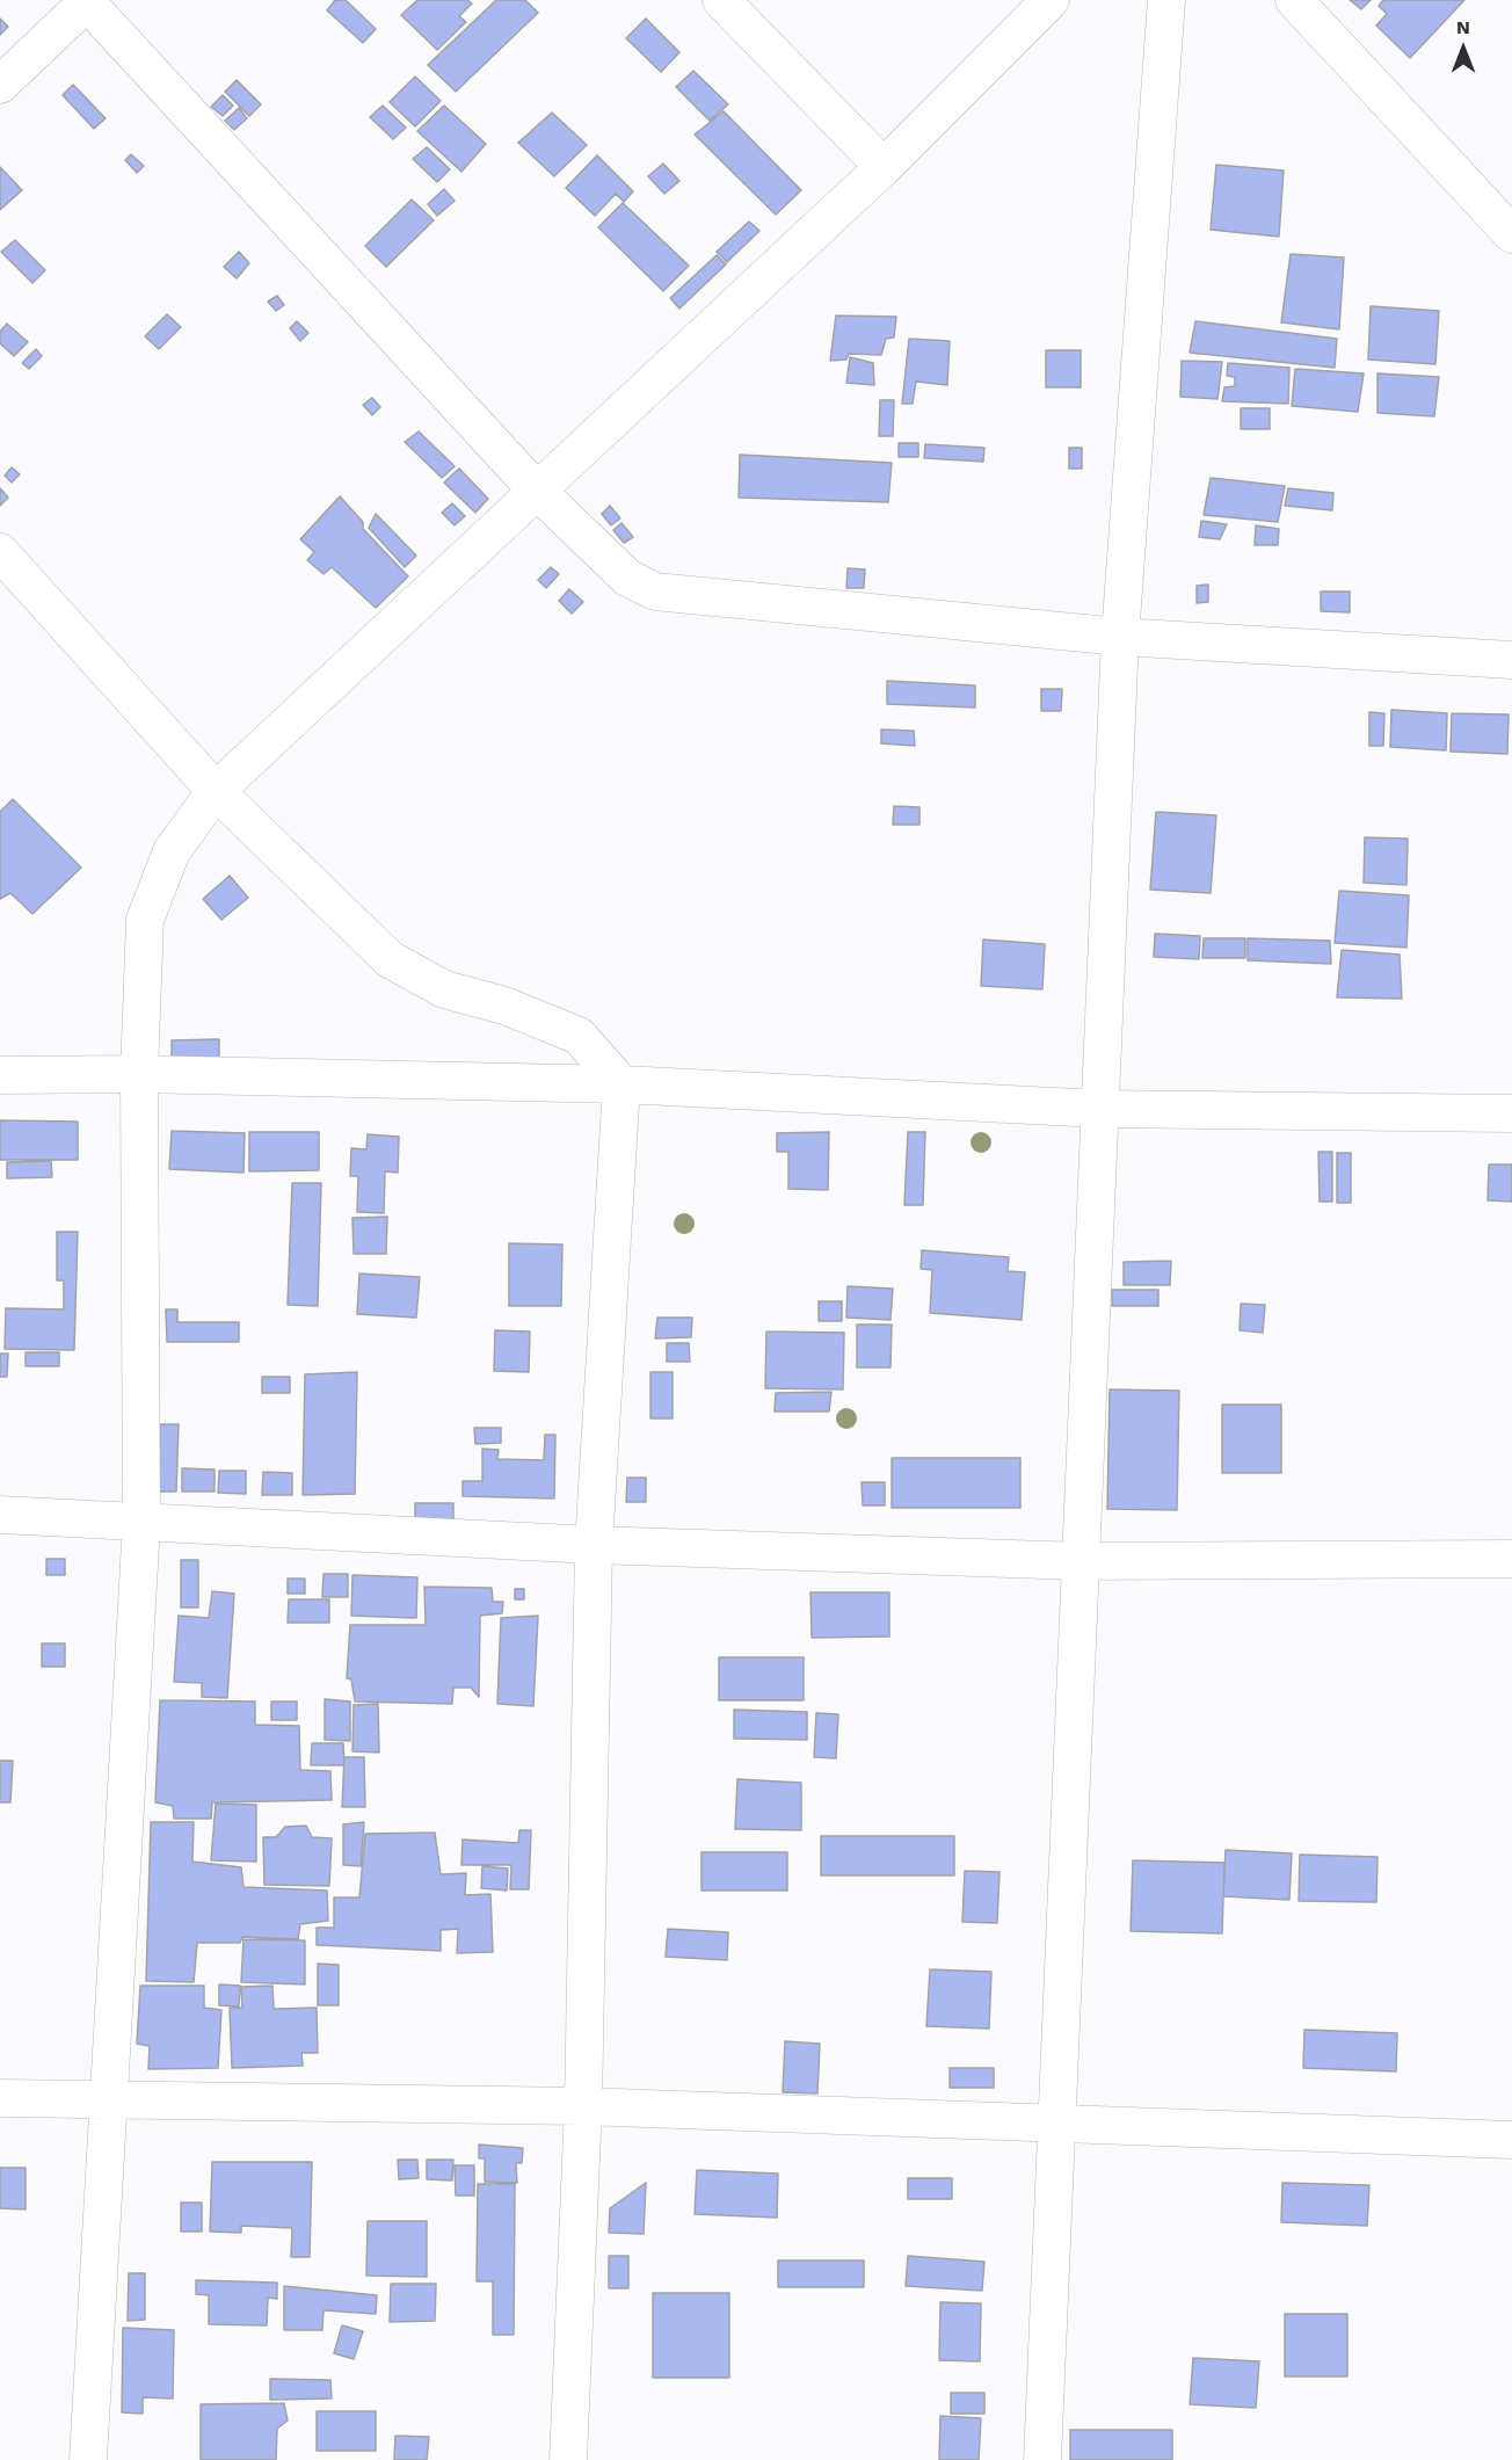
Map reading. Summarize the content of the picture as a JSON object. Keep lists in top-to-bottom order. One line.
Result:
{"north":"top"}
